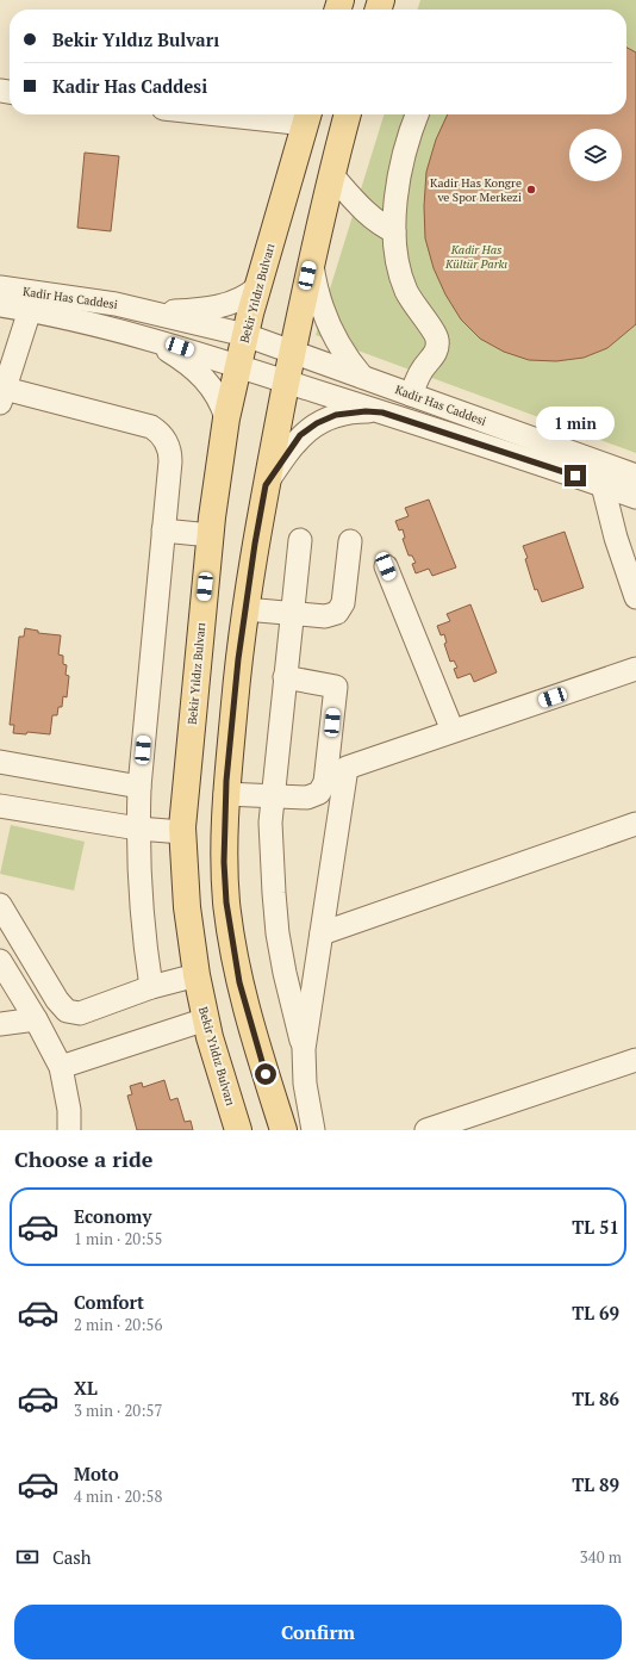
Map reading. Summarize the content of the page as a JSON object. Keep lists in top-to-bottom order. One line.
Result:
{"streets":{"main road":["Bekir Yıldız Bulvarı"],"street":["Kadir Has Caddesi"]},"crossings":[["Bekir Yıldız Bulvarı","Kadir Has Caddesi"]],"parks":["Kadir Has Kültür Parkı"],"places":["Kadir Has Kongre ve Spor Merkezi"],"page":{"banner":["Bekir Yıldız Bulvarı","Kadir Has Caddesi"],"bubble":"1 min","heading":"Choose a ride","list":[{"name":"Economy","note":"1 min · 20:55","value":"TL 51"},{"name":"Comfort","note":"2 min · 20:56","value":"TL 69"},{"name":"XL","note":"3 min · 20:57","value":"TL 86"},{"name":"Moto","note":"4 min · 20:58","value":"TL 89"}],"pay":["Cash","340 m"],"buttons":"Confirm"}}
